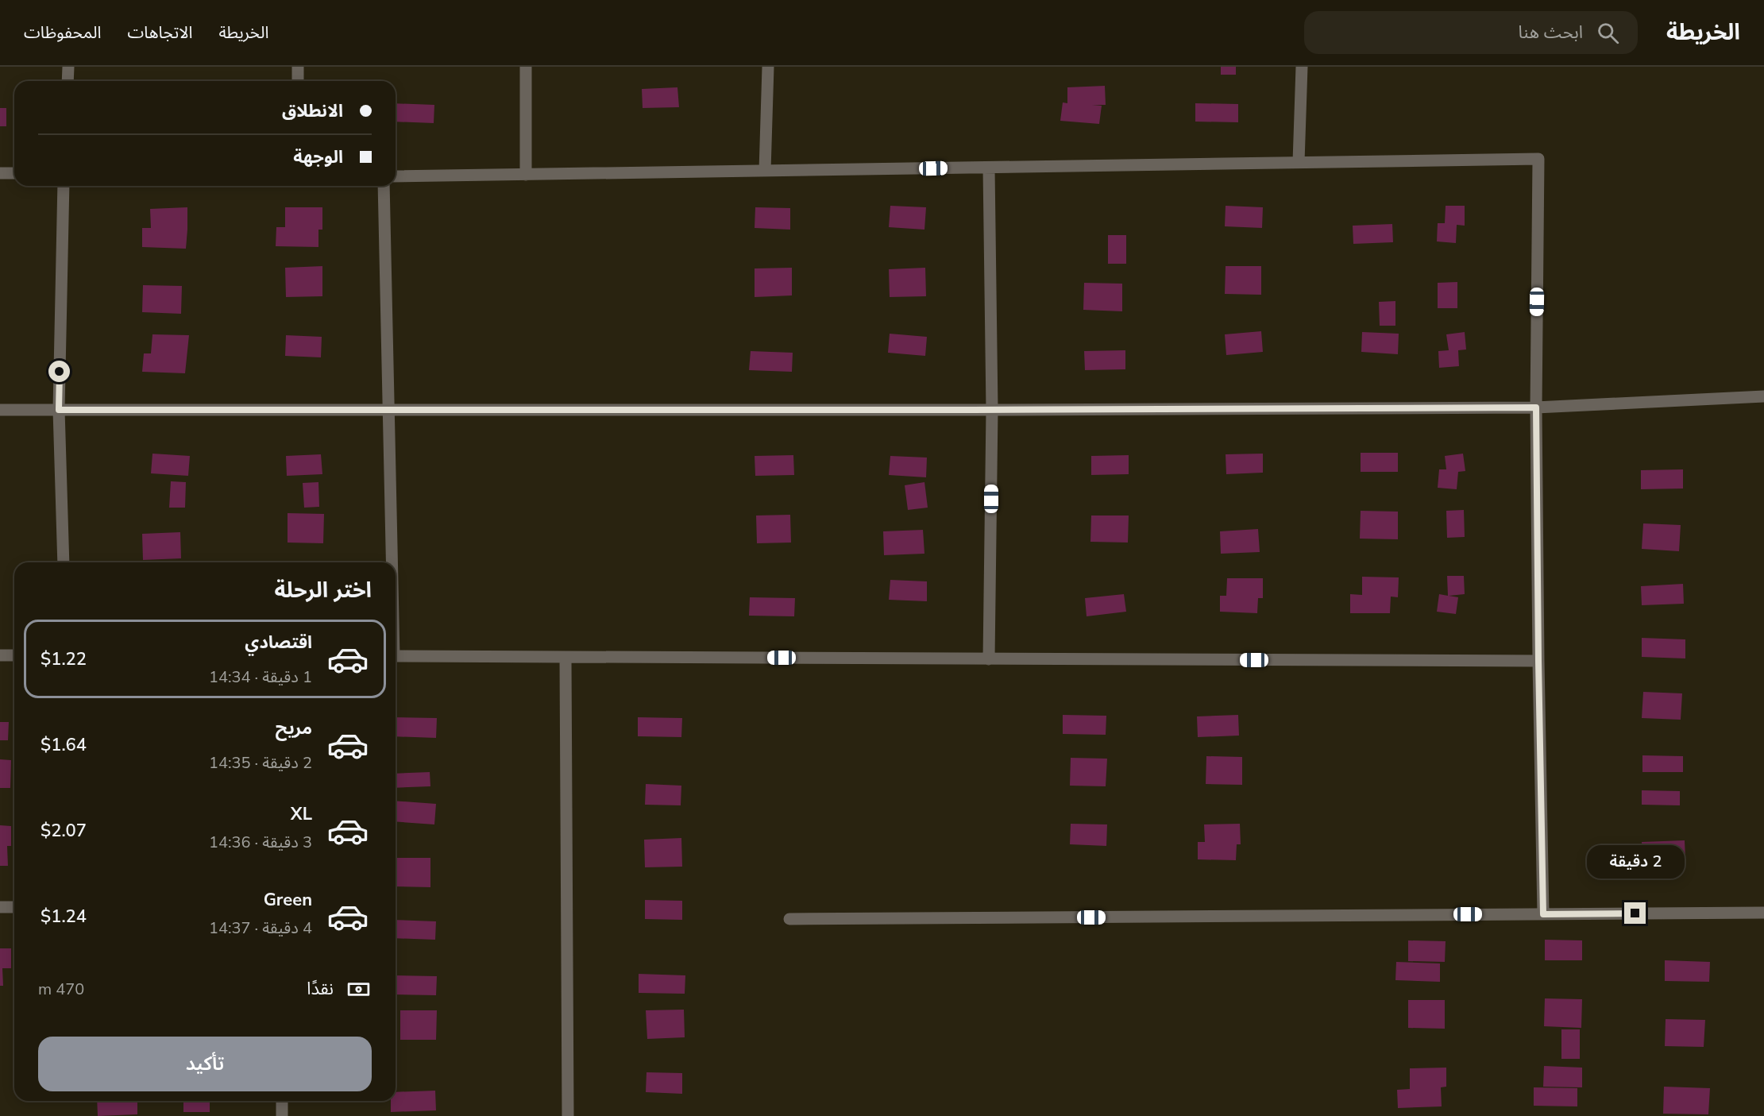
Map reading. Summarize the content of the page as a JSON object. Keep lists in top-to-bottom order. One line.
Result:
{"page":{"header":"الخريطة","search":"ابحث هنا","nav":["الخريطة","الاتجاهات","المحفوظات"],"banner":["الانطلاق","الوجهة"],"heading":"اختر الرحلة","list":[{"name":"اقتصادي","note":"1 دقيقة · 14:34","value":"$1.22"},{"name":"مريح","note":"2 دقيقة · 14:35","value":"$1.64"},{"name":"XL","note":"3 دقيقة · 14:36","value":"$2.07"},{"name":"Green","note":"4 دقيقة · 14:37","value":"$1.24"}],"bubble":"2 دقيقة","pay":["نقدًا","470 m"],"buttons":"تأكيد"}}
